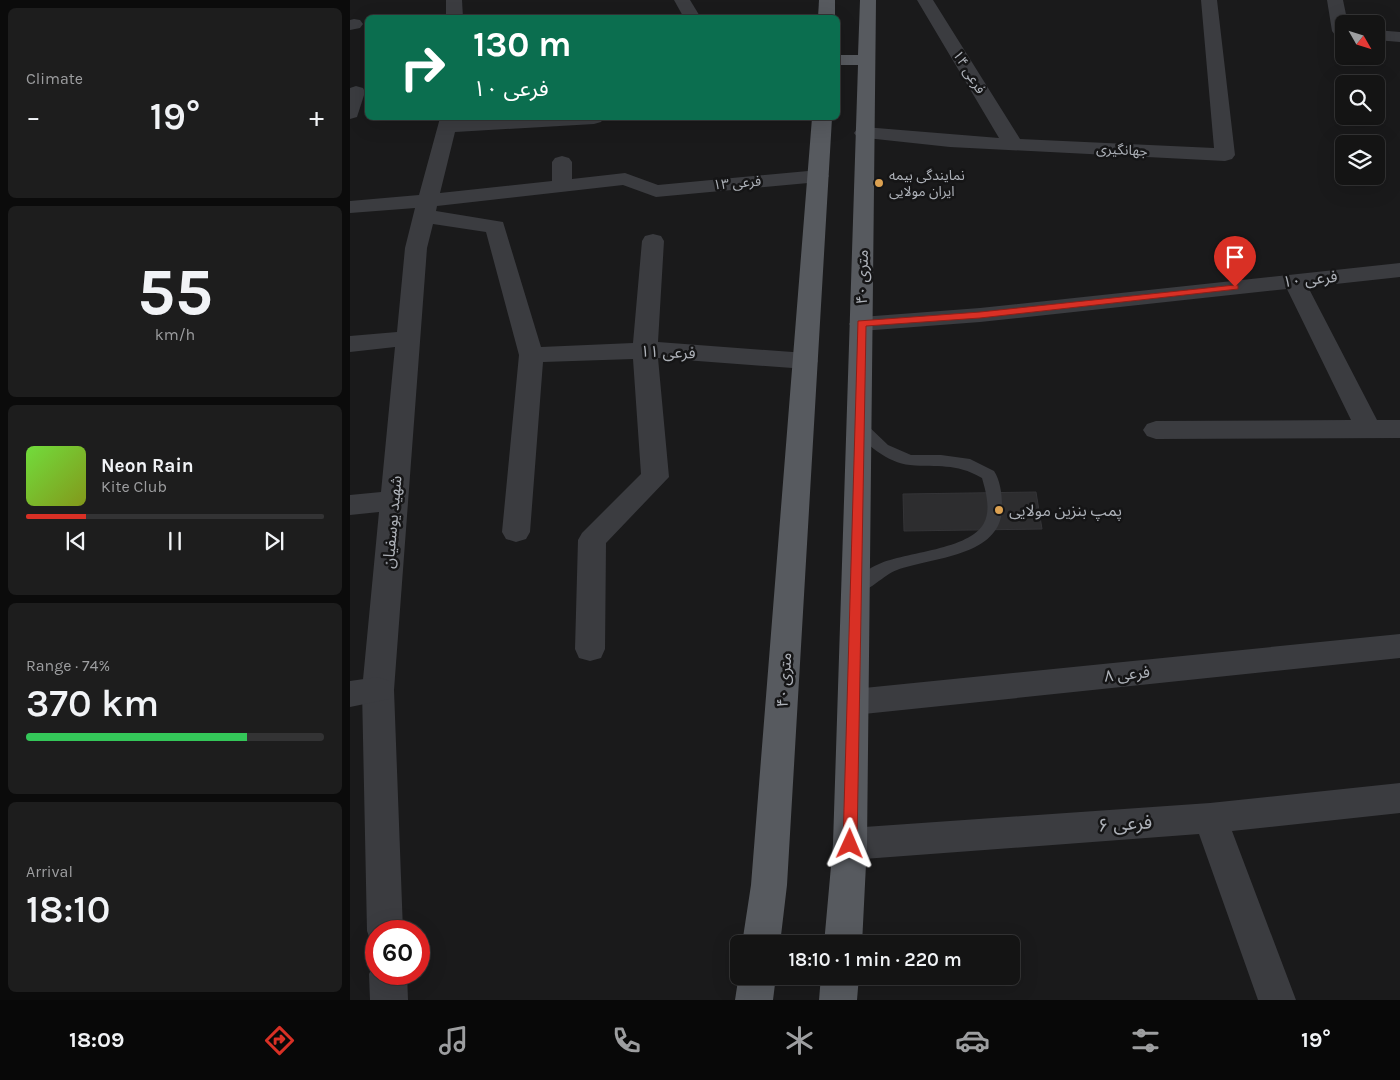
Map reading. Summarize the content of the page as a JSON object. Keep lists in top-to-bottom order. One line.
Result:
{"streets":{"main road":["۴۰ متری"],"street":["فرعی ۱۴","جهانگیری","فرعی ۱۳","فرعی ۱۰","فرعی ۱۱","شهید یوسفیان","فرعی ۸","فرعی ۶"]},"crossings":[["فرعی ۱۴","جهانگیری"],["جهانگیری","۴۰ متری"],["فرعی ۱۳","۴۰ متری"],["۴۰ متری","فرعی ۱۰"],["۴۰ متری","فرعی ۱۱"],["۴۰ متری","فرعی ۸"],["۴۰ متری","فرعی ۶"]],"places":["نمایندگی بیمه ایران مولایی","پمپ بنزین مولایی"],"north":"bottom right","page":{"tile":["Climate",["55","km/h"],["Range · 74%","370 km"],["Arrival","18:10"]],"turn":["130 m","فرعی ۱۰"],"heat":["−","19°","+"],"song":["Neon Rain","Kite Club"],"limit":"60","trip":"18:10 · 1 min · 220 m","tabs":["18:09","19°"]}}
